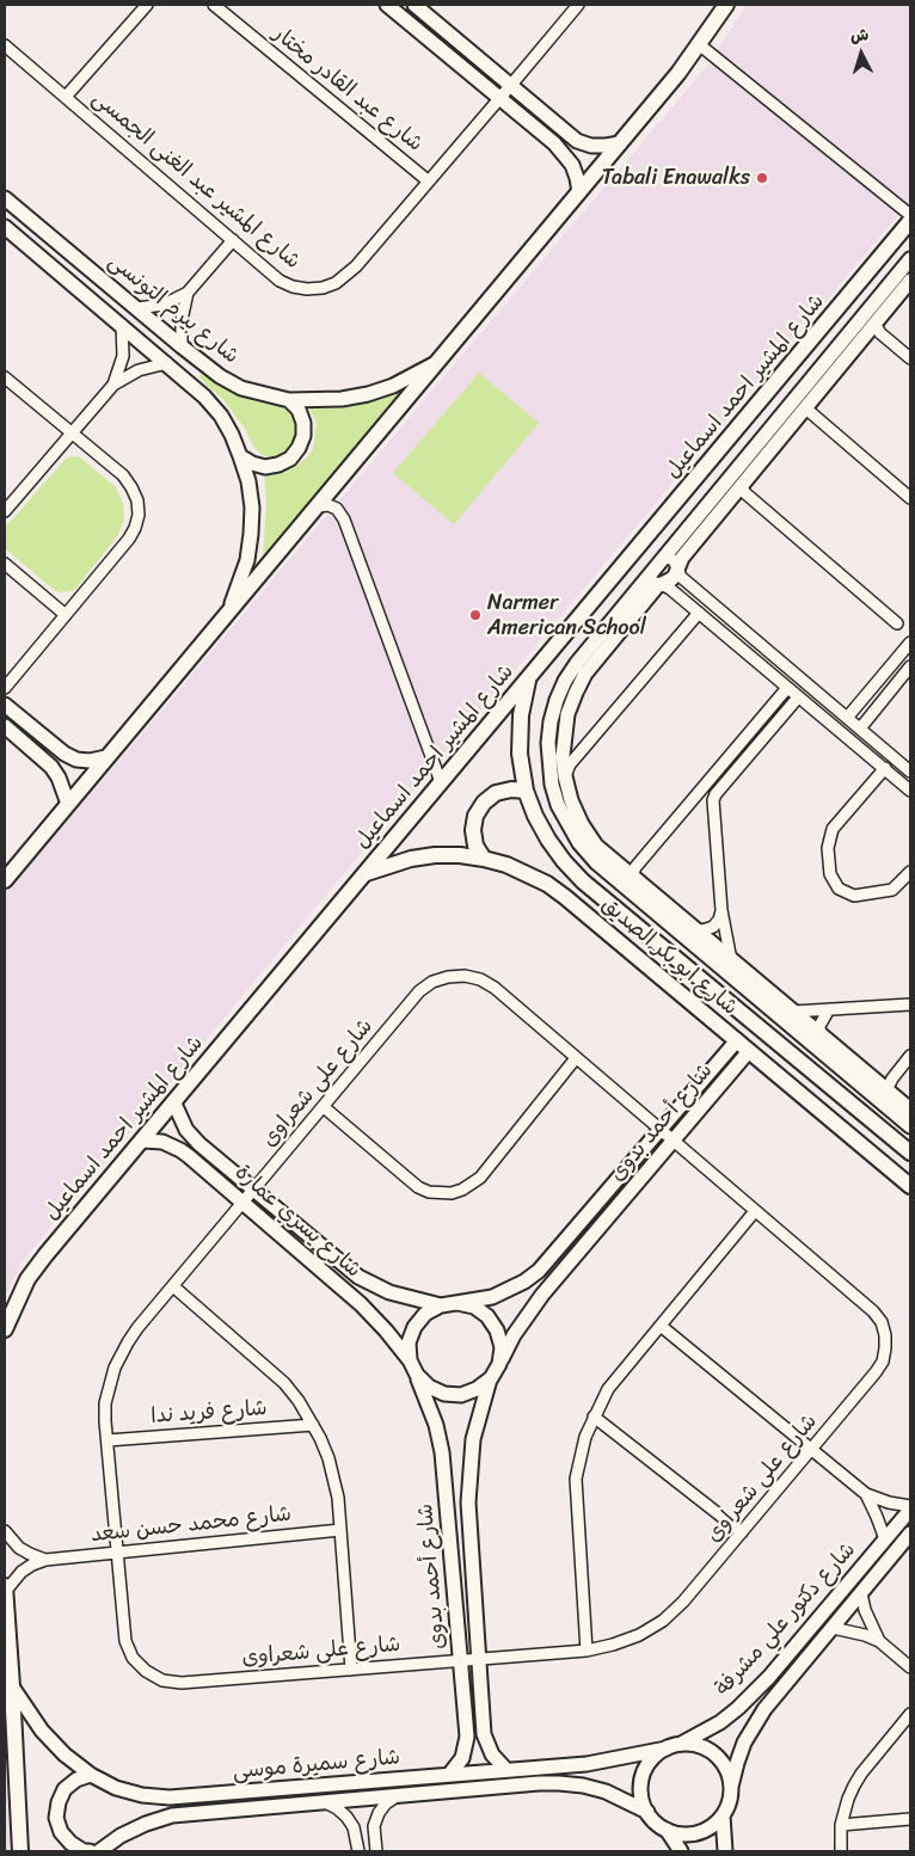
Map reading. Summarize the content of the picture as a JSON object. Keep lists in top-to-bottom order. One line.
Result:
{"streets":{"main road":["شارع المشير احمد اسماعيل","شارع ابو بكر الصديق"],"street":["شارع عبد القادر مختار","شارع المشير عبد الغنى الجمسى","شارع بيرم التونسى","شارع على شعراوى","شارع أحمد بدوى","شارع يسري عمارة","شارع فريد ندا","شارع محمد حسن سعد","شارع دكتور علي مشرفة","شارع سميرة موسى"]},"crossings":[["شارع عبد القادر مختار","شارع المشير عبد الغنى الجمسى"],["شارع المشير احمد اسماعيل","شارع ابو بكر الصديق"],["شارع المشير احمد اسماعيل","شارع يسري عمارة"],["شارع ابو بكر الصديق","شارع أحمد بدوى"],["شارع على شعراوى","شارع أحمد بدوى"],["شارع على شعراوى","شارع يسري عمارة"],["شارع على شعراوى","شارع فريد ندا"],["شارع على شعراوى","شارع محمد حسن سعد"],["شارع أحمد بدوى","شارع يسري عمارة"],["شارع أحمد بدوى","شارع سميرة موسى"],["شارع دكتور علي مشرفة","شارع سميرة موسى"]],"places":["Tabali Enawalks","Narmer American School"],"north":"top"}
